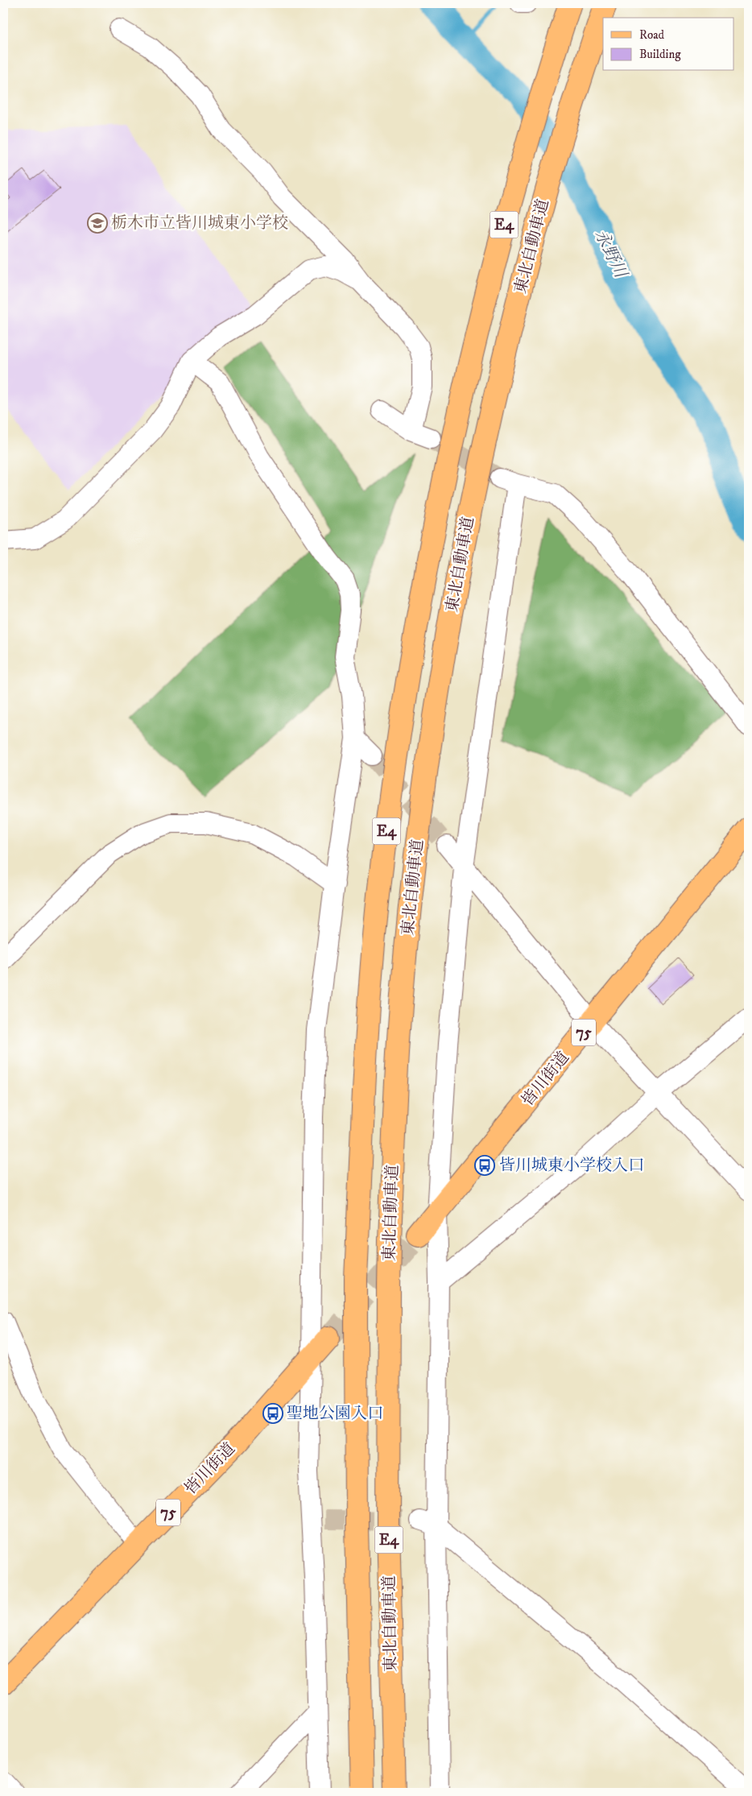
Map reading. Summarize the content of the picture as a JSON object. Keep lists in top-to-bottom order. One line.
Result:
{"streets":{"main road":["E4","東北自動車道","75","皆川街道"]},"water":["永野川"],"places":{"school or university":["栃木市立皆川城東小学校"],"bus stop":["皆川城東小学校入口","聖地公園入口"]},"legend":["Road","Building"]}
